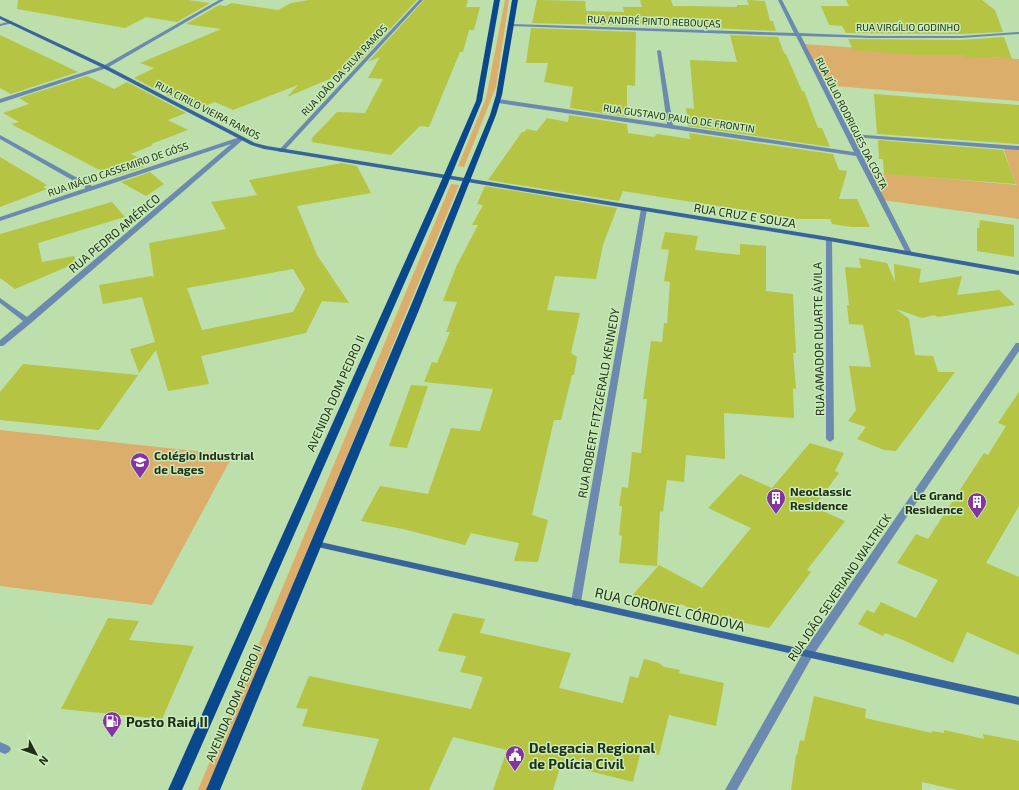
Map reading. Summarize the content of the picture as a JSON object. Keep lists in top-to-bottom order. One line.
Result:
{"streets":{"main road":["AVENIDA DOM PEDRO II"],"street":["RUA ANDRÉ PINTO REBOUÇAS","RUA VIRGÍLIO GODINHO","RUA JOÃO DA SILVA RAMOS","RUA CIRILO VIEIRA RAMOS","RUA GUSTAVO PAULO DE FRONTIN","RUA JÚLIO RODRIGUES DA COSTA","RUA INÁCIO CASSEMIRO DE GÓSS","RUA CRUZ E SOUZA","RUA PEDRO AMÉRICO","RUA AMADOR DUARTE ÁVILA","RUA ROBERT FITZGERALD KENNEDY","RUA JOÃO SEVERIANO WALTRICK","RUA CORONEL CÓRDOVA"]},"crossings":[["RUA ANDRÉ PINTO REBOUÇAS","RUA VIRGÍLIO GODINHO"],["RUA ANDRÉ PINTO REBOUÇAS","RUA JÚLIO RODRIGUES DA COSTA"],["RUA ANDRÉ PINTO REBOUÇAS","AVENIDA DOM PEDRO II"],["RUA VIRGÍLIO GODINHO","RUA JÚLIO RODRIGUES DA COSTA"],["RUA JOÃO DA SILVA RAMOS","RUA CIRILO VIEIRA RAMOS"],["RUA CIRILO VIEIRA RAMOS","RUA INÁCIO CASSEMIRO DE GÓSS"],["RUA CIRILO VIEIRA RAMOS","RUA CRUZ E SOUZA"],["RUA CIRILO VIEIRA RAMOS","RUA PEDRO AMÉRICO"],["RUA CIRILO VIEIRA RAMOS","AVENIDA DOM PEDRO II"],["RUA GUSTAVO PAULO DE FRONTIN","RUA JÚLIO RODRIGUES DA COSTA"],["RUA GUSTAVO PAULO DE FRONTIN","AVENIDA DOM PEDRO II"],["RUA JÚLIO RODRIGUES DA COSTA","RUA CRUZ E SOUZA"],["RUA INÁCIO CASSEMIRO DE GÓSS","RUA PEDRO AMÉRICO"],["RUA CRUZ E SOUZA","RUA AMADOR DUARTE ÁVILA"],["RUA CRUZ E SOUZA","AVENIDA DOM PEDRO II"],["RUA CRUZ E SOUZA","RUA ROBERT FITZGERALD KENNEDY"],["AVENIDA DOM PEDRO II","RUA CORONEL CÓRDOVA"],["RUA ROBERT FITZGERALD KENNEDY","RUA CORONEL CÓRDOVA"],["RUA JOÃO SEVERIANO WALTRICK","RUA CORONEL CÓRDOVA"]],"places":{"school or university":["Colégio Industrial de Lages"],"building":["Neoclassic Residence","Le Grand Residence"],"fuel station":["Posto Raid II"],"public building":["Delegacia Regional de Polícia Civil"]},"north":"bottom right"}
